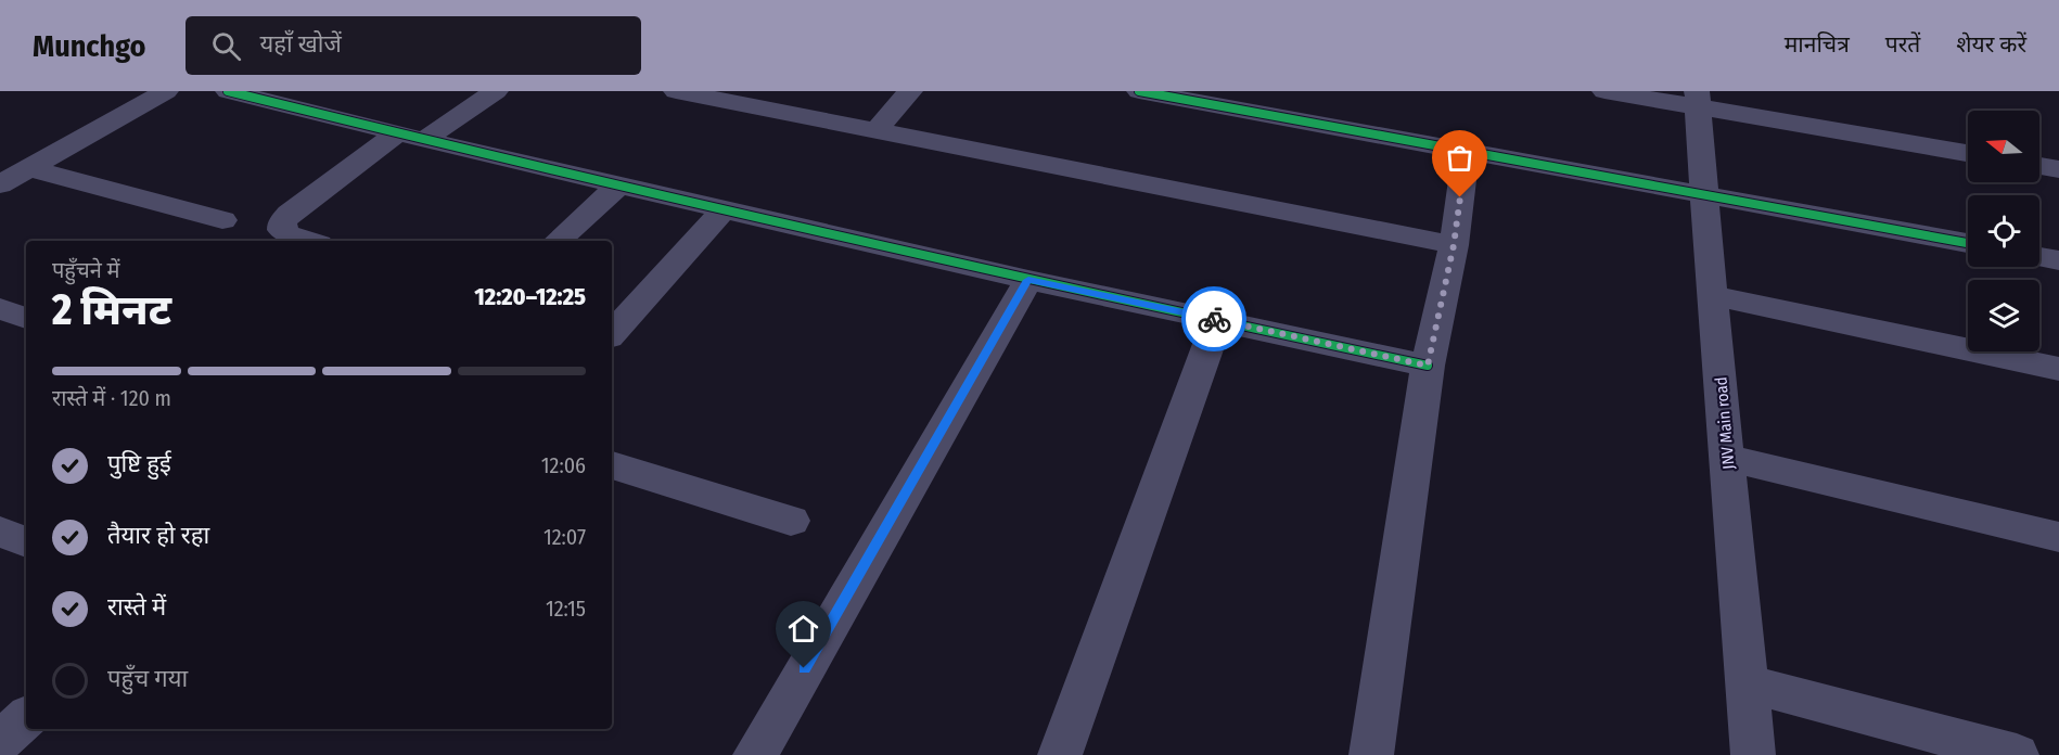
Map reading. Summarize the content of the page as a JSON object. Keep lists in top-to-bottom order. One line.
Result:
{"streets":{"street":["JNV Main road"]},"north":"left","page":{"header":"Munchgo","search":"यहाँ खोजें","nav":["मानचित्र","परतें","शेयर करें"],"heading":["2 मिनट","पहुँचने में","12:20–12:25"],"bar":"रास्ते में · 120 m","list":[["पुष्टि हुई","12:06"],["तैयार हो रहा","12:07"],["रास्ते में","12:15"],"पहुँच गया"]}}
